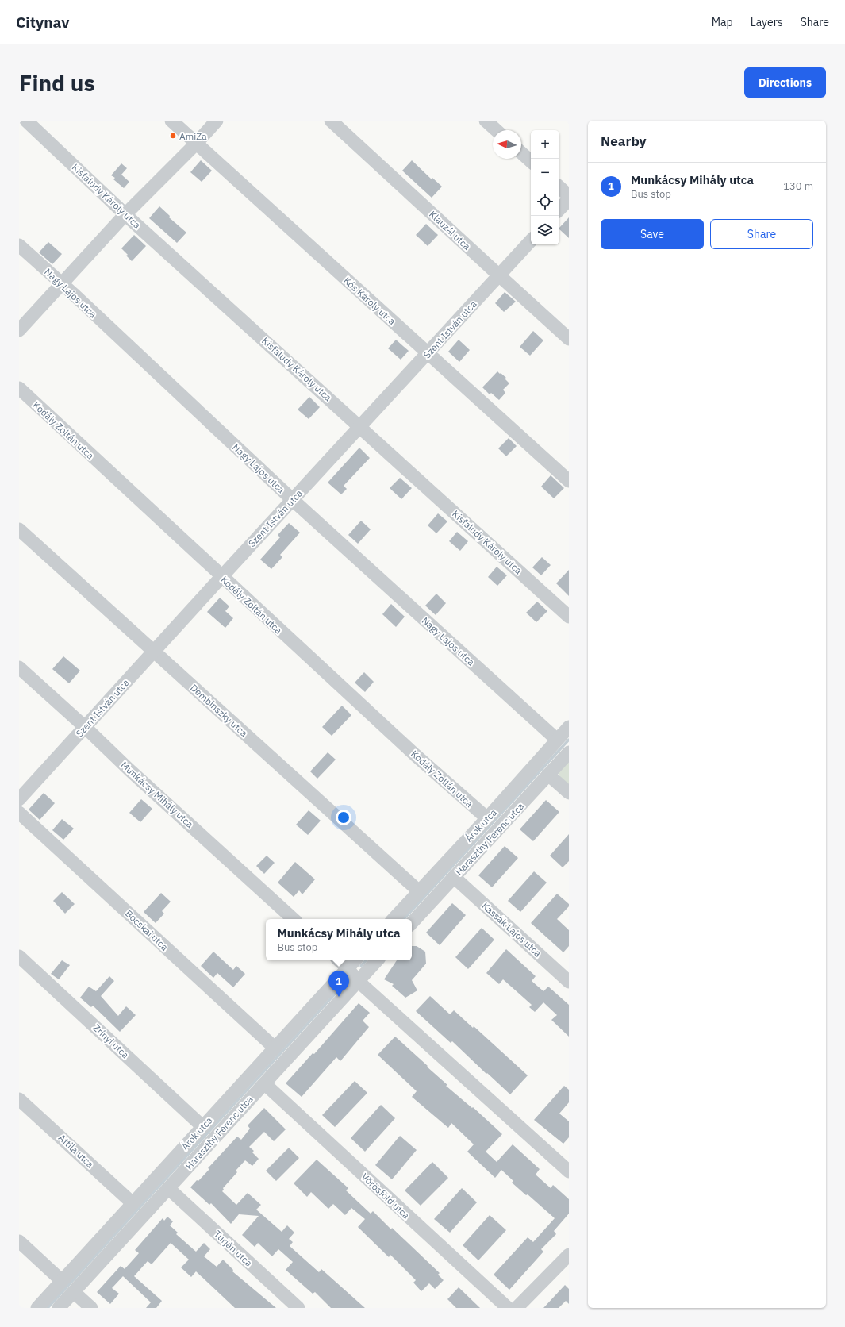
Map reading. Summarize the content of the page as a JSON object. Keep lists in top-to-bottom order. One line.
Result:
{"streets":{"street":["Kisfaludy Károly utca","Klauzál utca","Nagy Lajos utca","Kós Károly utca","Szent István utca","Kodály Zoltán utca","Dembinszky utca","Munkácsy Mihály utca","Árok utca","Haraszthy Ferenc utca","Kassák Lajos utca","Bocskai utca","Zrínyi utca","Attila utca","Vörösföld utca","Turján utca"]},"crossings":[["Kisfaludy Károly utca","Szent István utca"],["Klauzál utca","Szent István utca"],["Nagy Lajos utca","Szent István utca"],["Nagy Lajos utca","Árok utca"],["Kós Károly utca","Szent István utca"],["Szent István utca","Kodály Zoltán utca"],["Szent István utca","Dembinszky utca"],["Szent István utca","Munkácsy Mihály utca"],["Kodály Zoltán utca","Árok utca"],["Dembinszky utca","Árok utca"],["Árok utca","Bocskai utca"],["Árok utca","Zrínyi utca"],["Árok utca","Attila utca"],["Haraszthy Ferenc utca","Kassák Lajos utca"],["Haraszthy Ferenc utca","Vörösföld utca"],["Haraszthy Ferenc utca","Turján utca"]],"places":["AmiZa"],"north":"left","page":{"header":"Citynav","nav":["Map","Layers","Share"],"buttons":["Directions",["Save","Share"]],"title":"Find us","heading":"Nearby","map_buttons":["+","−"],"list":[{"mark":"1","name":"Munkácsy Mihály utca","note":"Bus stop","value":"130 m"}],"popup":["Munkácsy Mihály utca","Bus stop"],"pins":"1"}}
